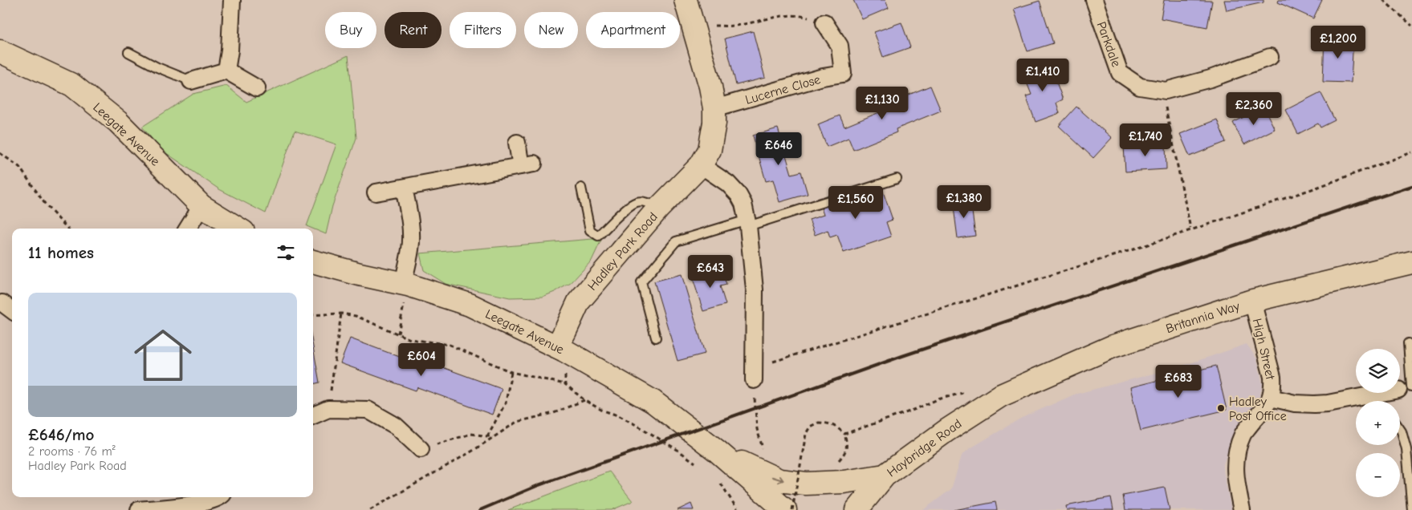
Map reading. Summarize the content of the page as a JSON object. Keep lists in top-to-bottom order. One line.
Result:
{"streets":{"street":["Parkdale","Lucerne Close","Leegate Avenue","Hadley Park Road","Britannia Way","High Street","Haybridge Road"]},"crossings":[["Lucerne Close","Hadley Park Road"],["Leegate Avenue","Hadley Park Road"],["Leegate Avenue","Haybridge Road"],["Britannia Way","High Street"],["Britannia Way","Haybridge Road"]],"places":["Hadley Post Office"],"page":{"chip":["Buy","Rent","Filters","New","Apartment"],"price":["£1,200","£1,410","£1,130","£2,360","£1,740","£646","£1,380","£1,560","£643","£604","£683"],"heading":"11 homes","list":[{"name":"£646/mo","note":"2 rooms · 76 m² · Hadley Park Road"}],"map_buttons":["+","−"]}}
